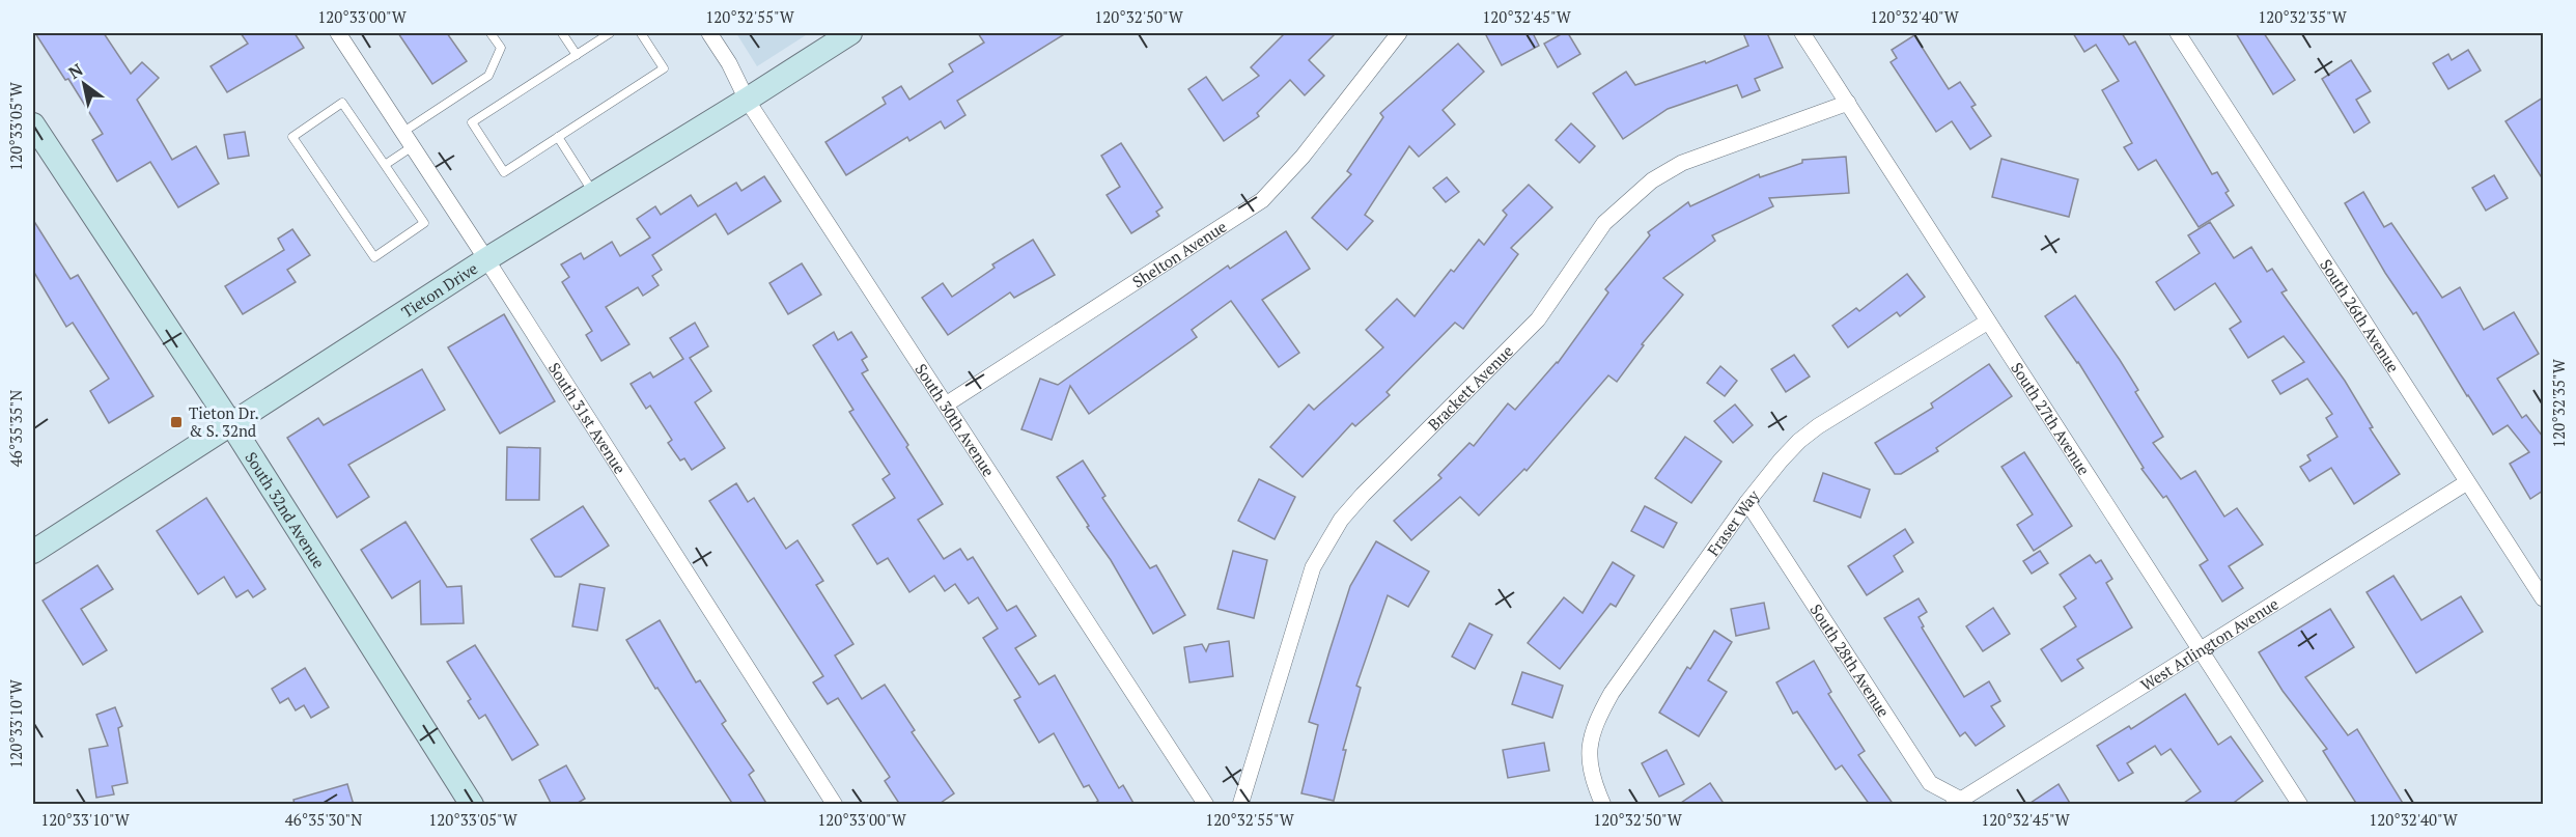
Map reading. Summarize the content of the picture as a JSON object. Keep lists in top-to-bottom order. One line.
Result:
{"streets":{"main road":["Tieton Drive","South 32nd Avenue"],"street":["Shelton Avenue","South 26th Avenue","Brackett Avenue","South 31st Avenue","South 27th Avenue","South 30th Avenue","Fraser Way","West Arlington Avenue","South 28th Avenue"]},"crossings":[["Shelton Avenue","South 30th Avenue"],["Tieton Drive","South 31st Avenue"],["Tieton Drive","South 30th Avenue"],["Tieton Drive","South 32nd Avenue"],["South 26th Avenue","West Arlington Avenue"],["Brackett Avenue","South 27th Avenue"],["South 27th Avenue","Fraser Way"],["South 27th Avenue","West Arlington Avenue"],["Fraser Way","South 28th Avenue"],["West Arlington Avenue","South 28th Avenue"]],"places":{"transit":["Tieton Dr. & S. 32nd"]},"north":"top left","coordinates":["120°33'00\"W","120°32'55\"W","120°32'50\"W","120°32'45\"W","120°32'40\"W","120°32'35\"W","120°33'05\"W","46°35'35\"N","120°33'10\"W","46°35'30\"N"]}
